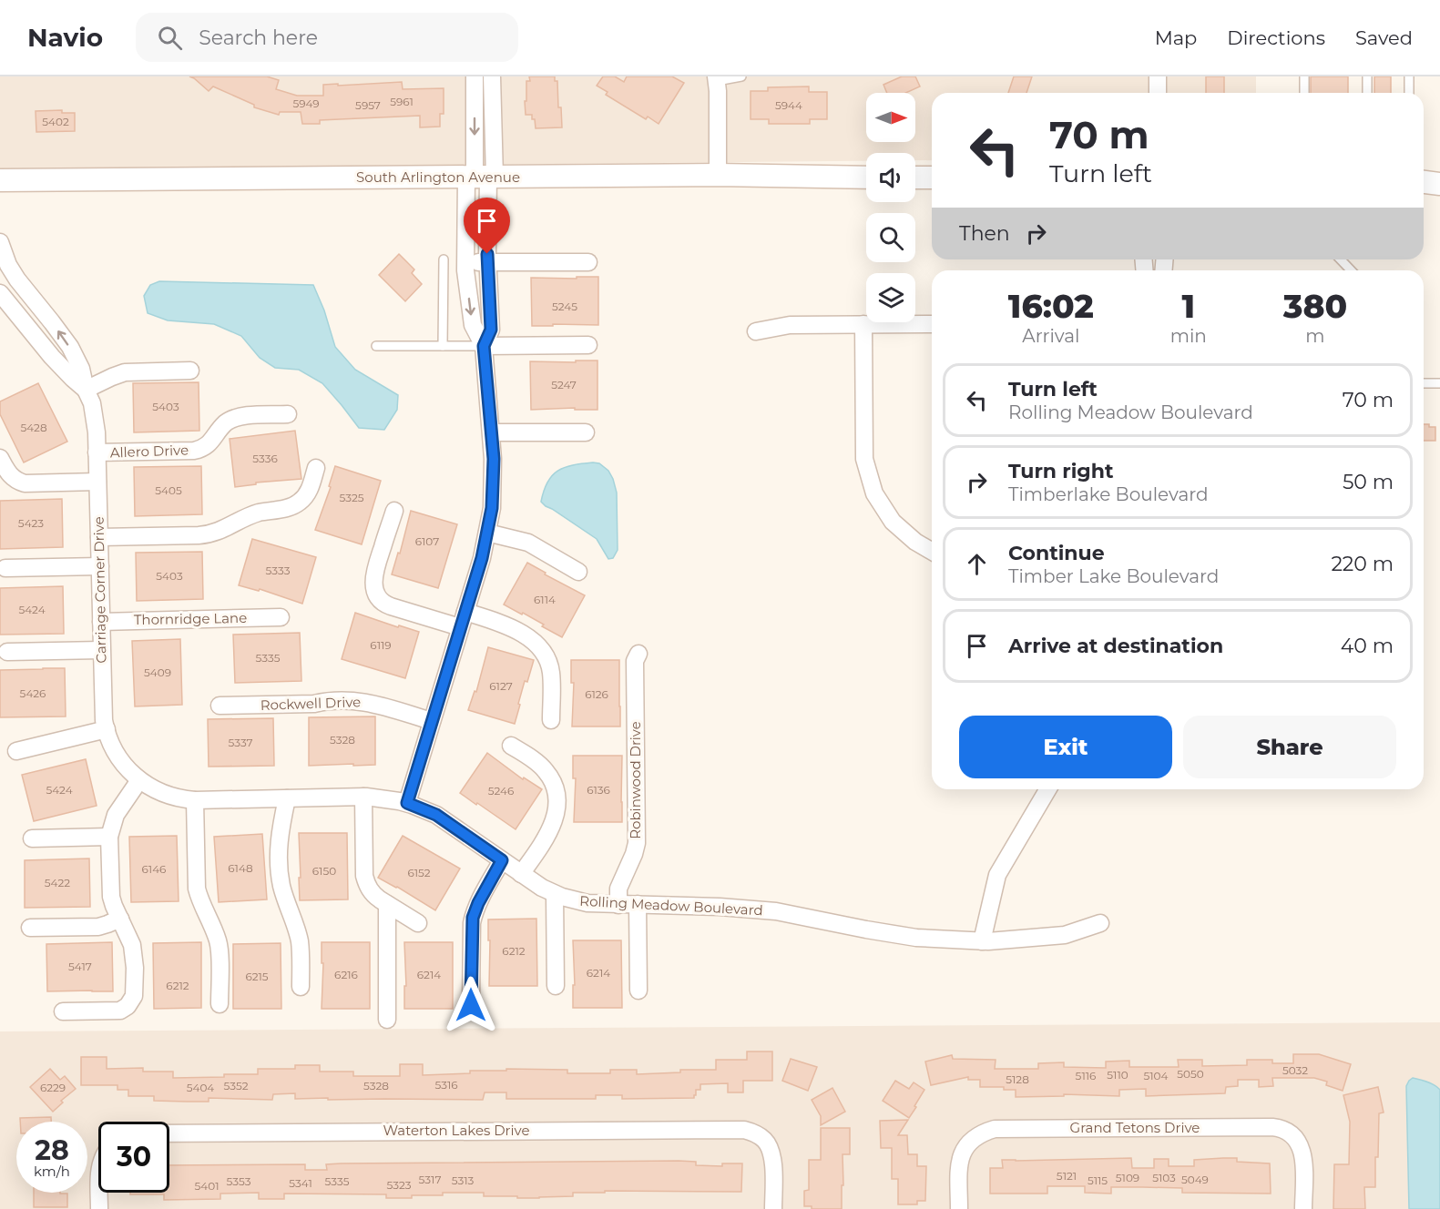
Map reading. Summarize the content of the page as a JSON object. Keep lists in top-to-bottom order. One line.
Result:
{"streets":{"main road":["South Arlington Avenue"],"street":["Allero Drive","Carriage Corner Drive","Thornridge Lane","Rockwell Drive","Robinwood Drive","Rolling Meadow Boulevard","Grand Tetons Drive","Waterton Lakes Drive"]},"crossings":[["Allero Drive","Carriage Corner Drive"],["Carriage Corner Drive","Thornridge Lane"],["Carriage Corner Drive","Rolling Meadow Boulevard"],["Robinwood Drive","Rolling Meadow Boulevard"]],"house_numbers":["5961","5949","5957","5944","5402","5245","5247","5403","5428","5336","5405","5325","5423","6107","5333","5403","6114","5424","6119","5335","5409","6127","5426","6126","5328","5337","5424","6136","5246","6148","6146","6150","6152","5422","6212","5417","6214","6216","6214","6215","6212","5032","5050","5110","5116","5104","5128","5316","5352","5328","6229","5404","5121","5109","5103","5317","5049","5313","5115","5353","5335","5341","5323","5401"],"north":"right","page":{"header":"Navio","search":"Search here","nav":["Map","Directions","Saved"],"turn":["70 m","Turn left"],"then":"Then","eta":["16:02","Arrival","1","min","380","m"],"list":[{"name":"Turn left","note":"Rolling Meadow Boulevard","value":"70 m"},{"name":"Turn right","note":"Timberlake Boulevard","value":"50 m"},{"name":"Continue","note":"Timber Lake Boulevard","value":"220 m"},{"name":"Arrive at destination","value":"40 m"}],"buttons":["Exit","Share"],"speed":"28 km/h","limit":"30"}}
